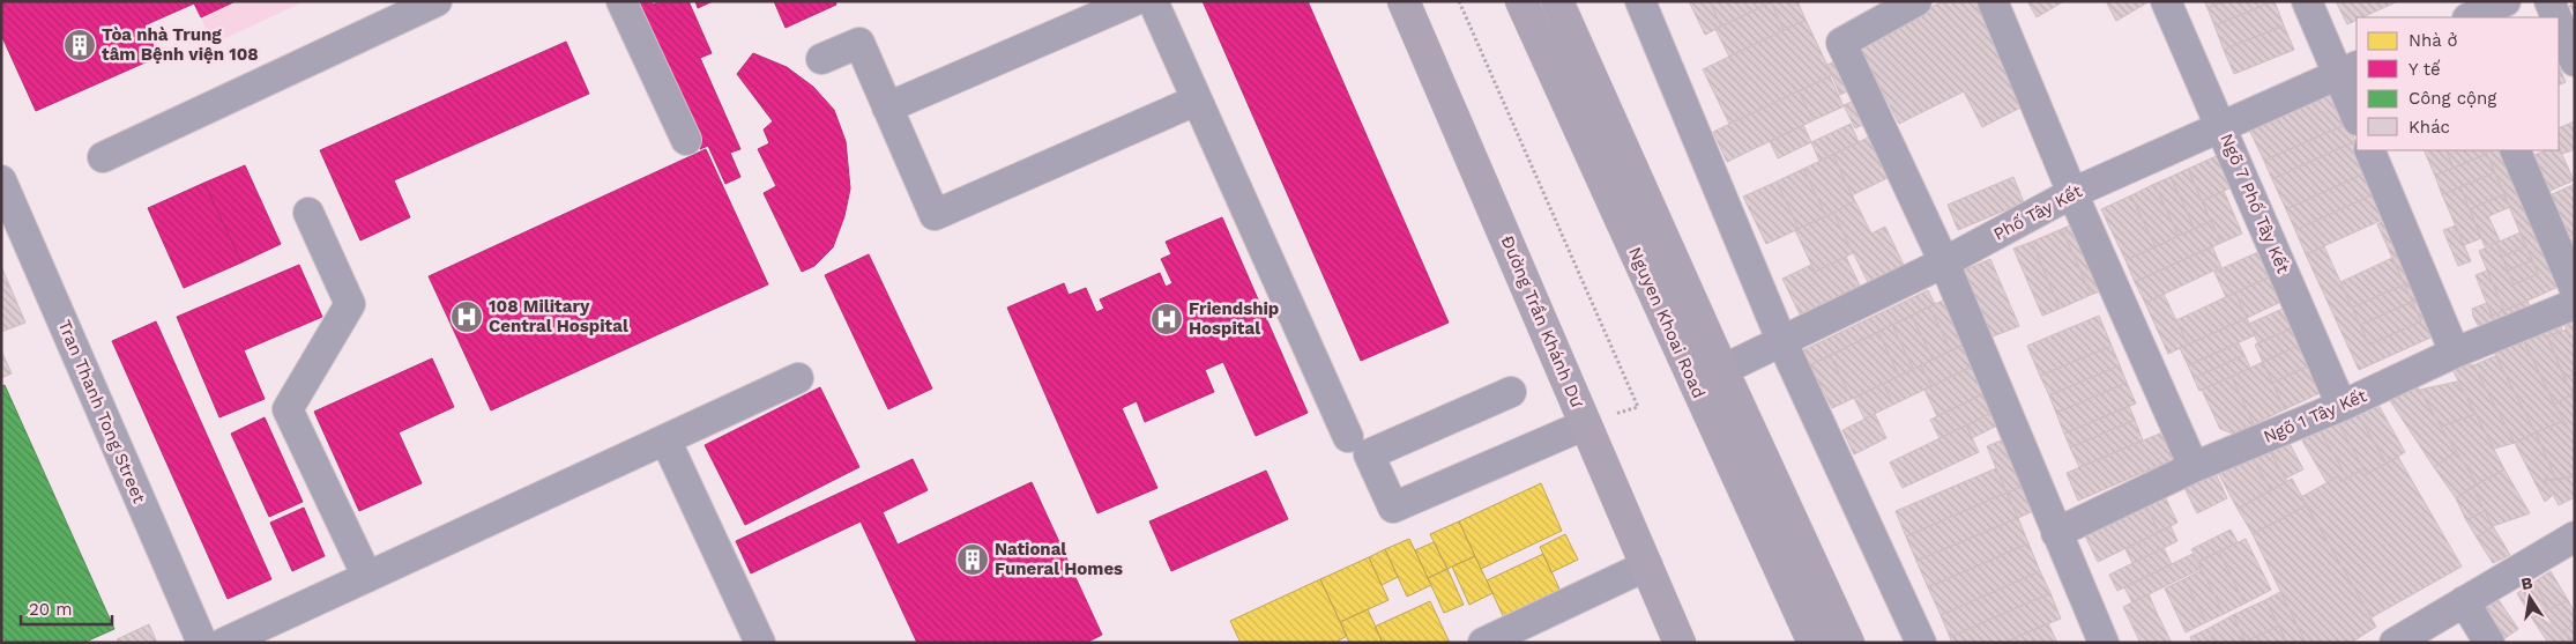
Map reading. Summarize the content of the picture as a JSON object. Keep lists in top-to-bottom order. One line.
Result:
{"streets":{"main road":["Đường Trần Khánh Dư","Nguyen Khoai Road"],"street":["Ngõ 7 Phố Tây Kết","Phố Tây Kết","Tran Thanh Tong Street","Ngõ 1 Tây Kết"]},"crossings":[["Ngõ 7 Phố Tây Kết","Phố Tây Kết"],["Ngõ 7 Phố Tây Kết","Ngõ 1 Tây Kết"],["Phố Tây Kết","Nguyen Khoai Road"]],"places":{"building":["Tòa nhà Trung tâm Bệnh viện 108","National Funeral Homes"],"hospital":["108 Military Central Hospital","Friendship Hospital"]},"legend":["Nhà ở","Y tế","Công cộng","Khác"],"scale_bar":"20 m","north":"top"}
